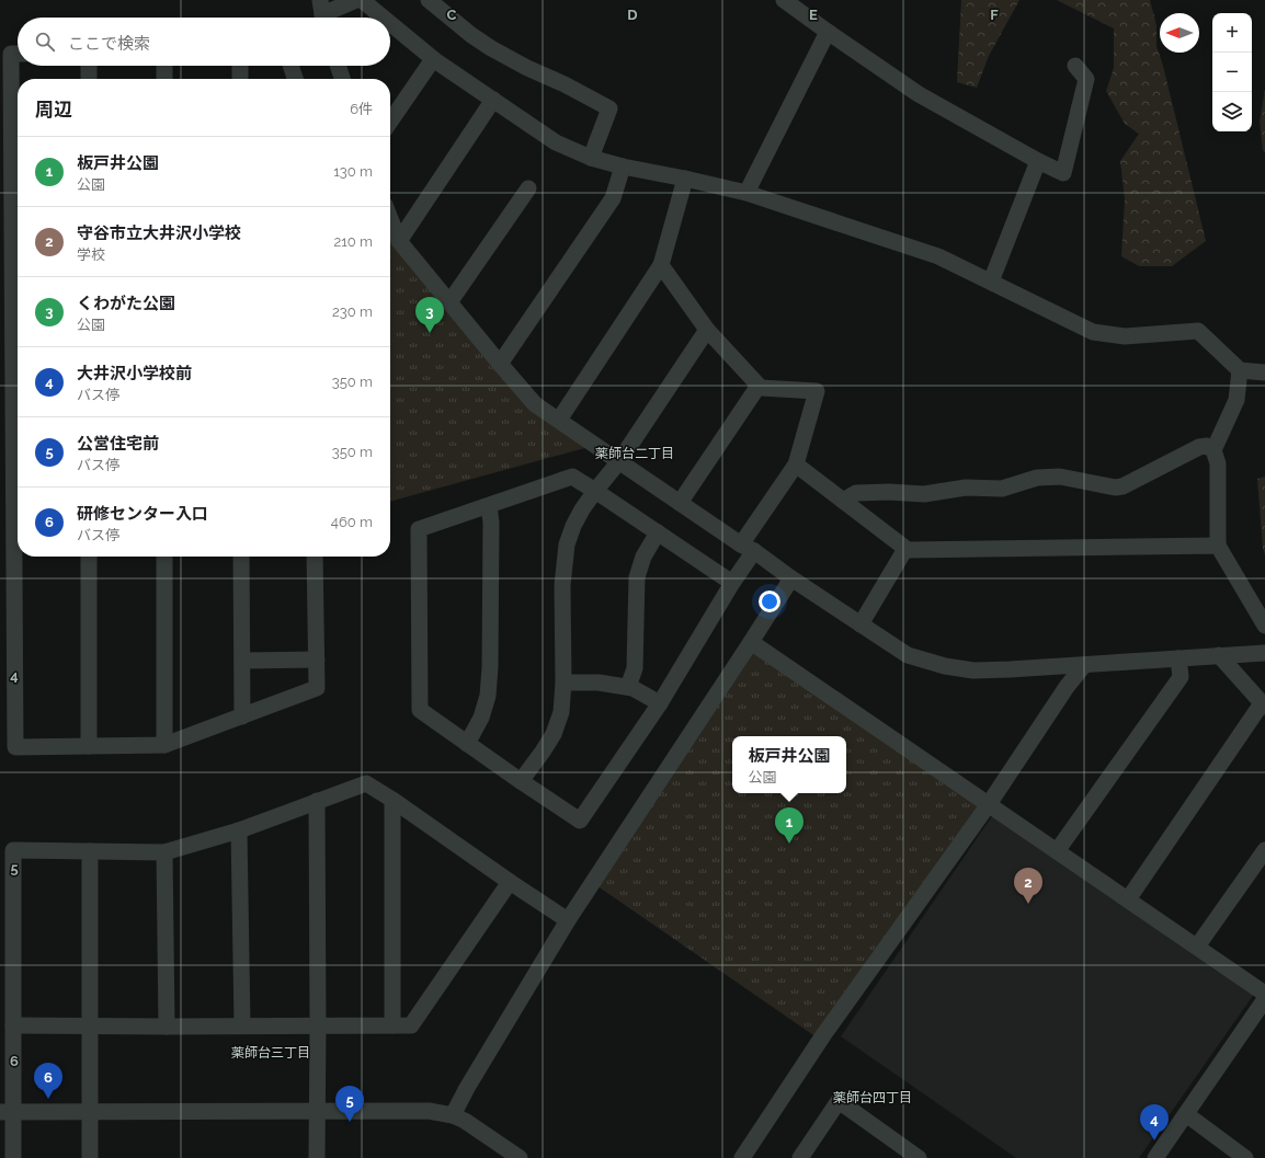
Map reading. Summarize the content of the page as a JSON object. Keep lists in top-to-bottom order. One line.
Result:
{"districts":["薬師台二丁目","薬師台三丁目","薬師台四丁目"],"north":"left","page":{"map_buttons":["+","−"],"search":"ここで検索","heading":["周辺","6件"],"list":[{"mark":"1","name":"板戸井公園","note":"公園","value":"130 m"},{"mark":"2","name":"守谷市立大井沢小学校","note":"学校","value":"210 m"},{"mark":"3","name":"くわがた公園","note":"公園","value":"230 m"},{"mark":"4","name":"大井沢小学校前","note":"バス停","value":"350 m"},{"mark":"5","name":"公営住宅前","note":"バス停","value":"350 m"},{"mark":"6","name":"研修センター入口","note":"バス停","value":"460 m"}],"pins":["3","1","2","6","5","4"],"popup":["板戸井公園","公園"]},"grid":{"columns":["C","D","E","F"],"rows":["4","5","6"]}}
